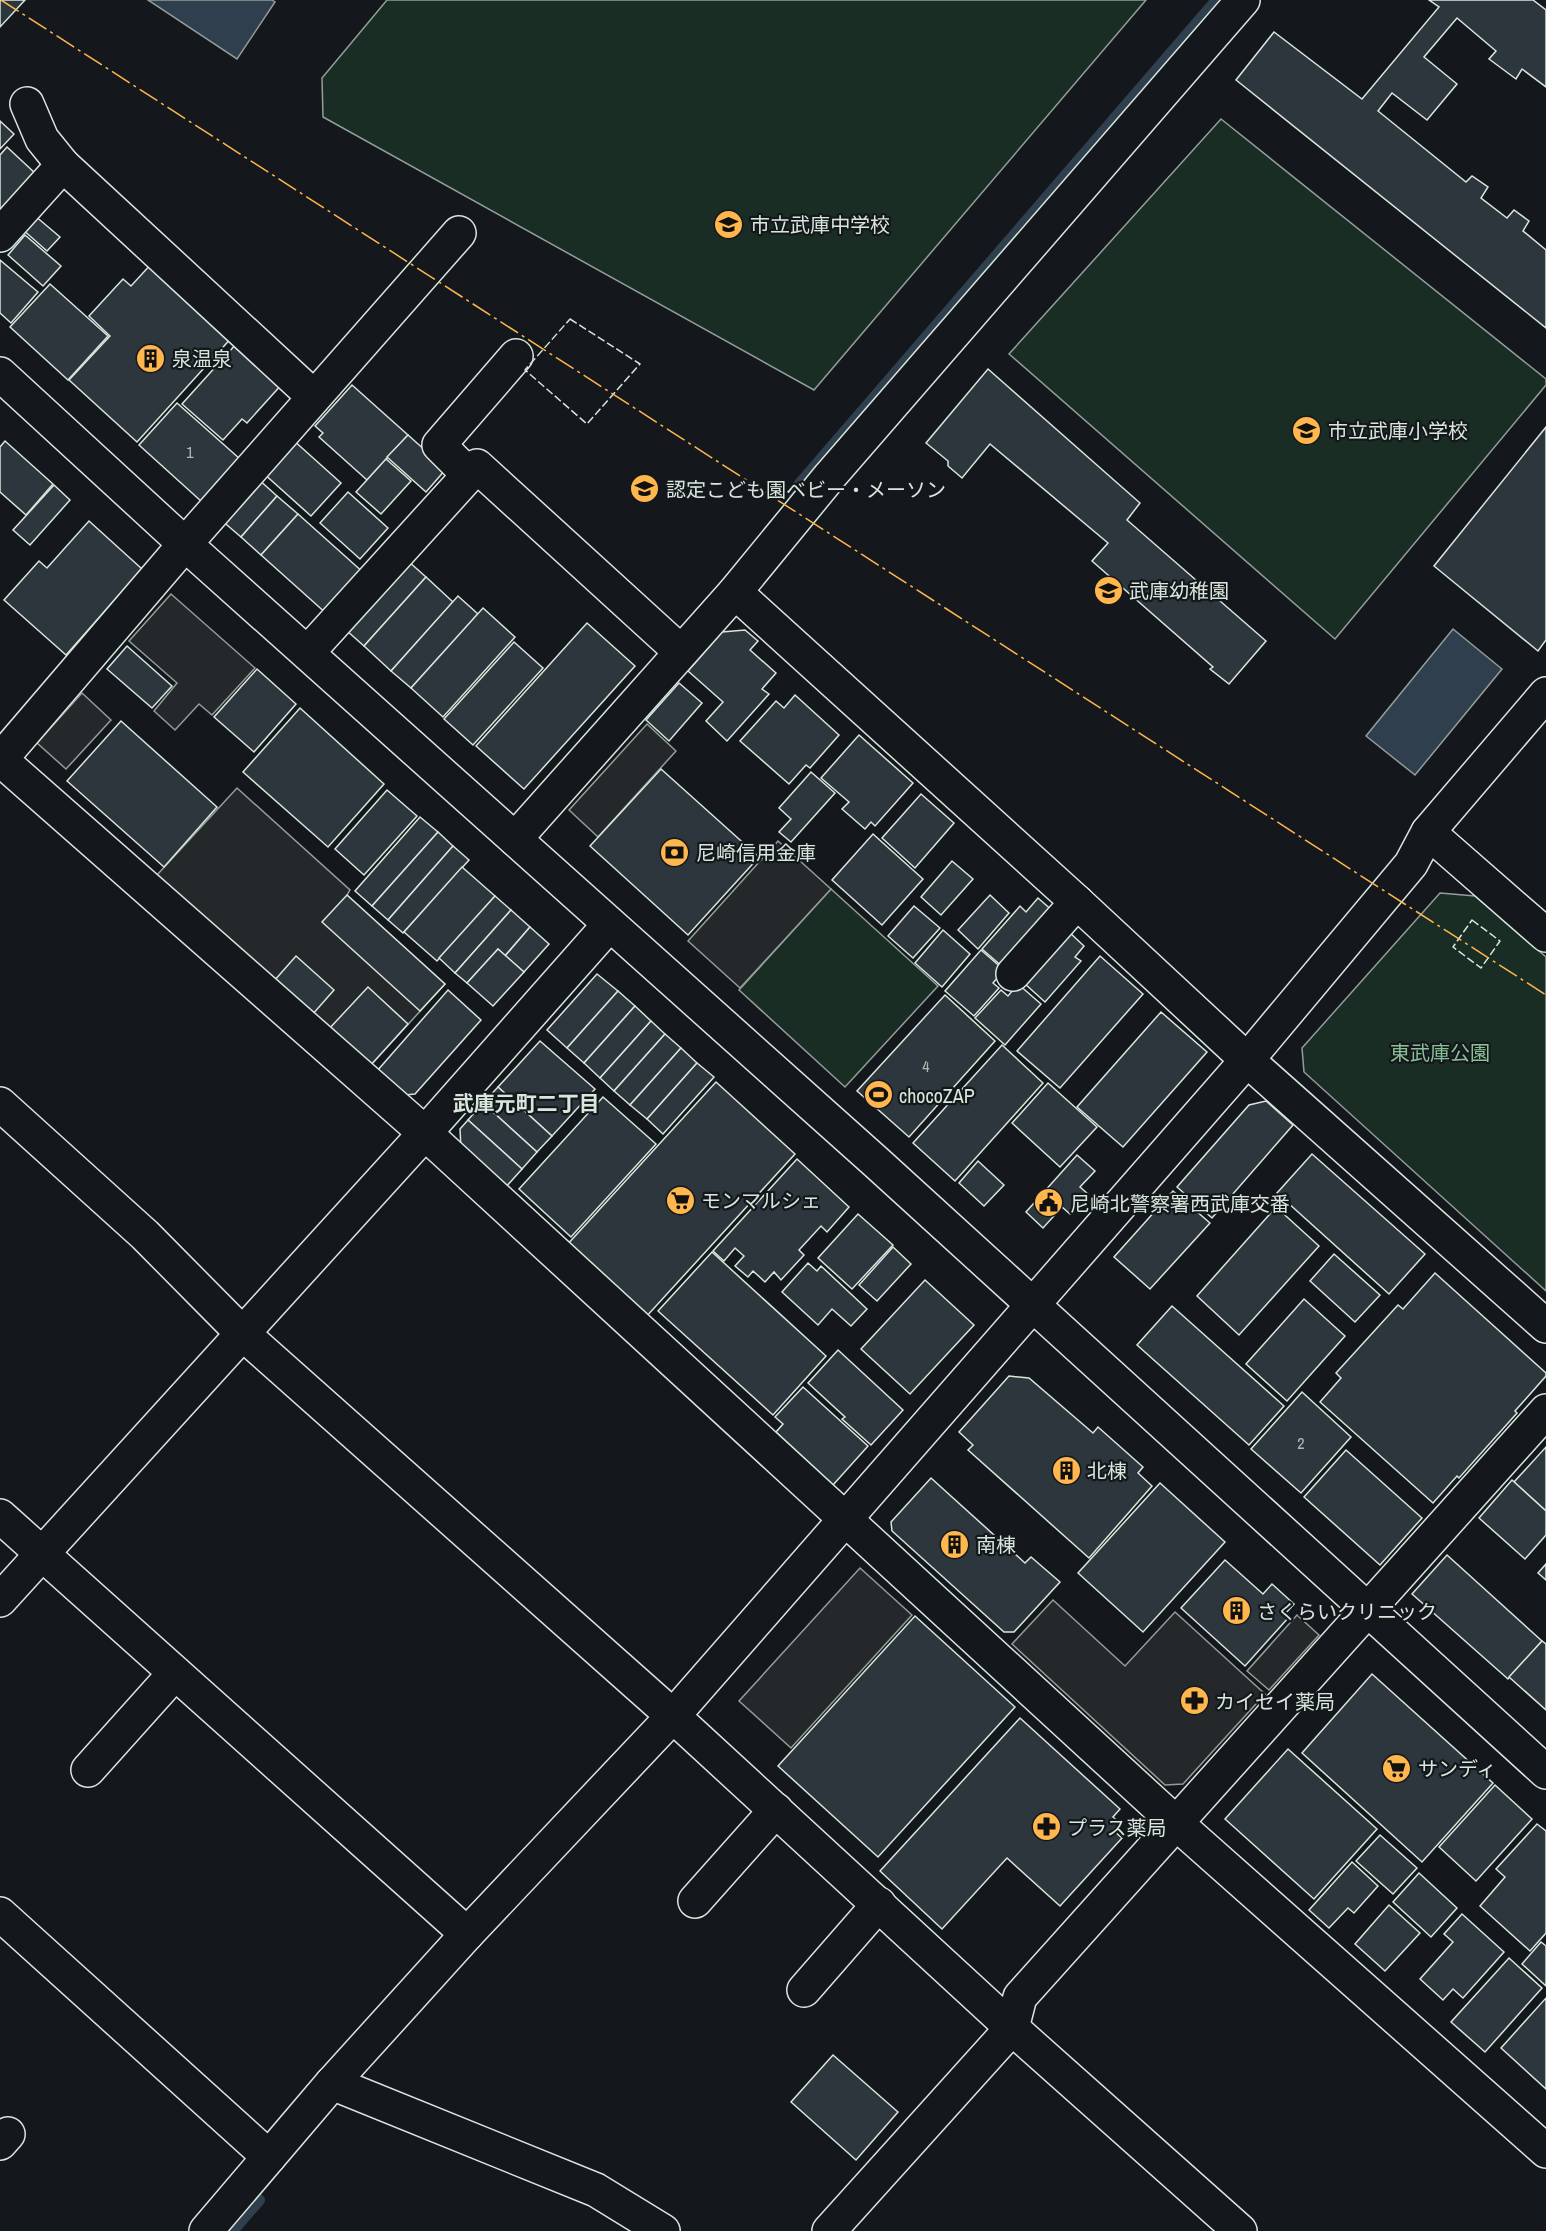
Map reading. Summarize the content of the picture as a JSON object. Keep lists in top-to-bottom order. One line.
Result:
{"districts":["武庫元町二丁目"],"parks":["東武庫公園"],"places":{"school or university":["市立武庫中学校","市立武庫小学校","認定こども園ベビー・メーソン","武庫幼稚園"],"building":["泉温泉","北棟","南棟","さくらいクリニック"],"bank":["尼崎信用金庫"],"sports":["chocoZAP"],"supermarket":["モンマルシェ","サンディ"],"public building":["尼崎北警察署西武庫交番"],"pharmacy":["カイセイ薬局","プラス薬局"]},"house_numbers":["1","4","2"]}
